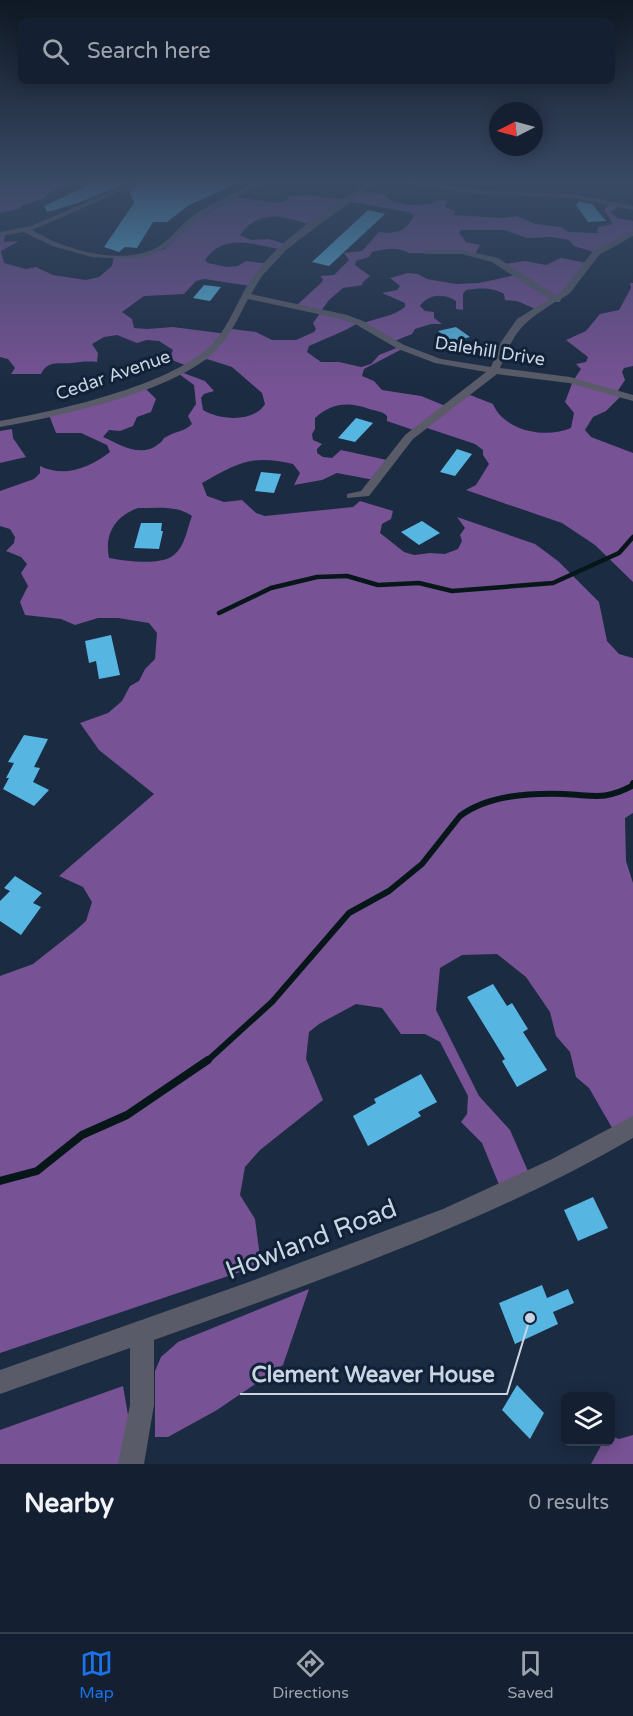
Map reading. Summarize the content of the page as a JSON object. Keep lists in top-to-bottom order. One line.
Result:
{"streets":{"street":["Dalehill Drive","Cedar Avenue","Howland Road"]},"crossings":[["Dalehill Drive","Cedar Avenue"]],"places":["Clement Weaver House"],"north":"left","page":{"search":"Search here","heading":["Nearby","0 results"],"nav":["Map","Directions","Saved"]}}
